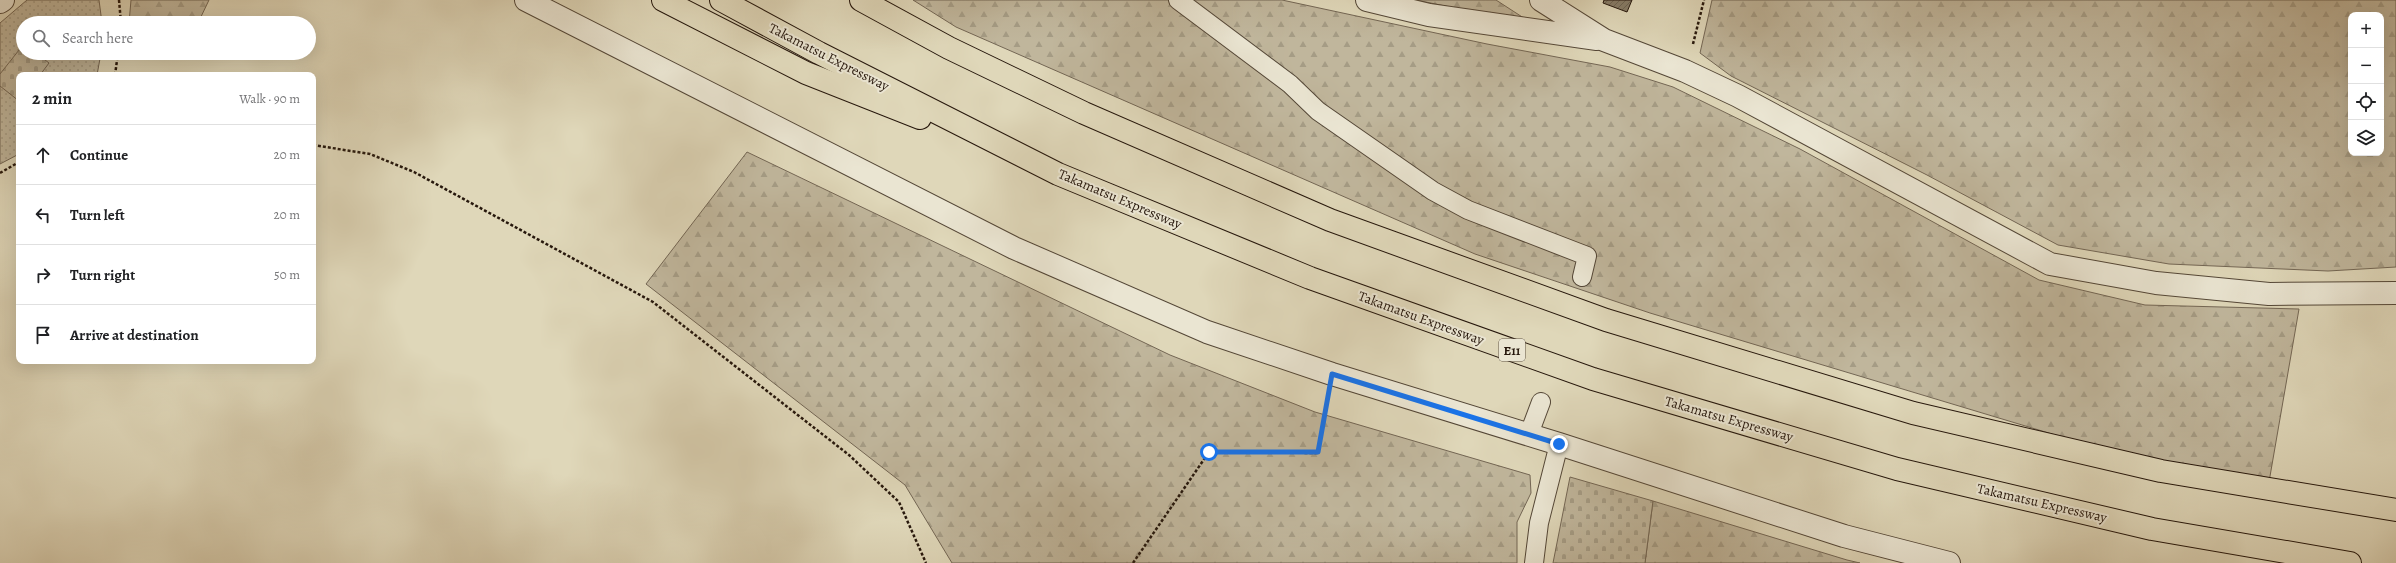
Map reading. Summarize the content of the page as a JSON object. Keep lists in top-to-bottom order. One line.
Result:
{"streets":{"highway":["Takamatsu Expressway","E11"]},"page":{"map_buttons":["+","−"],"search":"Search here","heading":["2 min","Walk · 90 m"],"list":[["Continue","20 m"],["Turn left","20 m"],["Turn right","50 m"],"Arrive at destination"]}}
